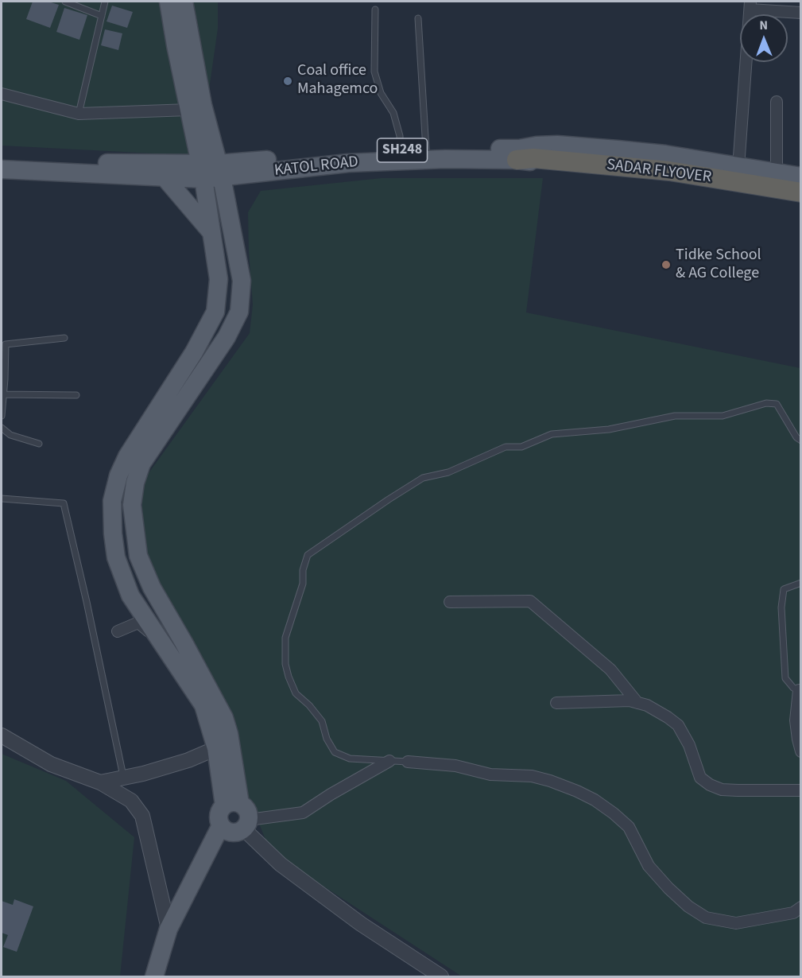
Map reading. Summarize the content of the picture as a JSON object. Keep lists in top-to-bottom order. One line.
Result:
{"streets":{"highway":["SADAR FLYOVER"],"main road":["SH248","KATOL ROAD"]},"crossings":[["KATOL ROAD","SADAR FLYOVER"]],"places":["Coal office Mahagemco","Tidke School & AG College"],"north":"top"}
